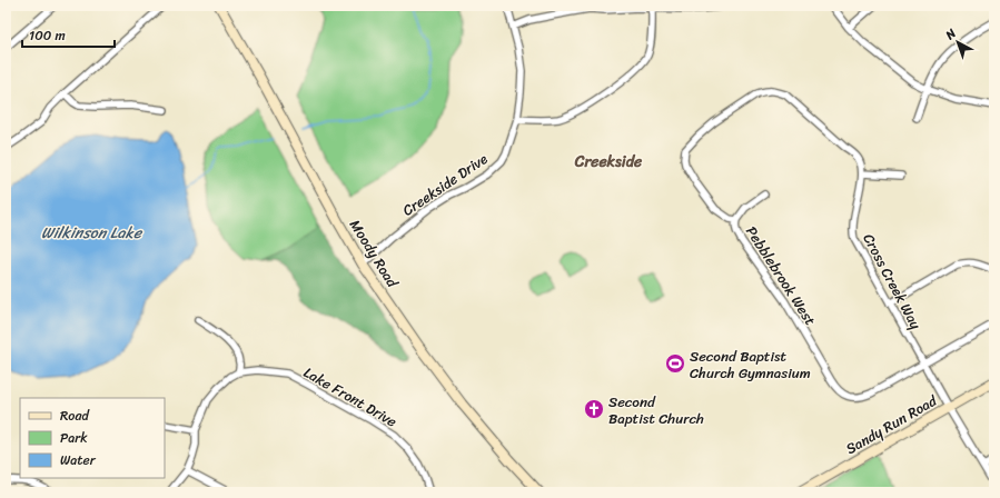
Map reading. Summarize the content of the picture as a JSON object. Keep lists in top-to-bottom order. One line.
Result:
{"streets":{"main road":["Moody Road","Sandy Run Road"],"street":["Creekside Drive","Pebblebrook West","Cross Creek Way","Lake Front Drive"]},"crossings":[["Creekside Drive","Moody Road"],["Pebblebrook West","Cross Creek Way"],["Cross Creek Way","Sandy Run Road"]],"districts":["Creekside"],"water":["Wilkinson Lake"],"places":{"sports":["Second Baptist Church Gymnasium"],"church":["Second Baptist Church"]},"legend":["Road","Park","Water"],"scale_bar":"100 m","north":"top left"}
